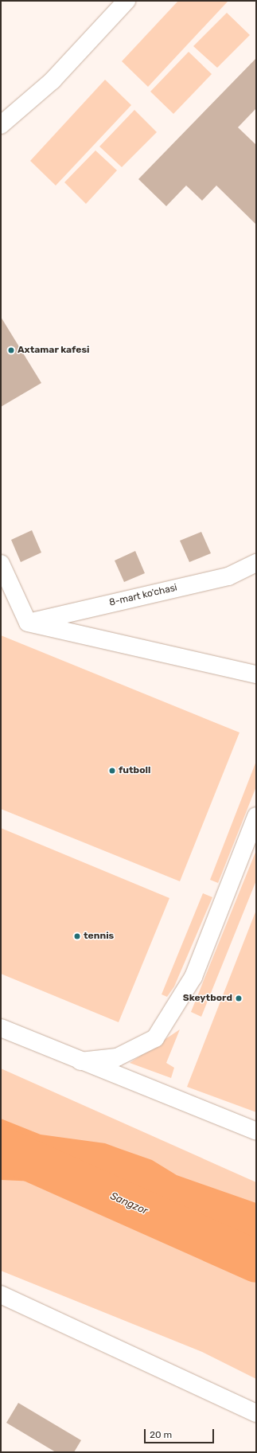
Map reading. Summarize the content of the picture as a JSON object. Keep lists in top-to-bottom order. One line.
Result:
{"streets":{"street":["8-mart ko'chasi"]},"water":["Sangzor"],"places":["Axtamar kafesi","futboll","tennis","Skeytbord"],"scale_bar":"20 m"}
